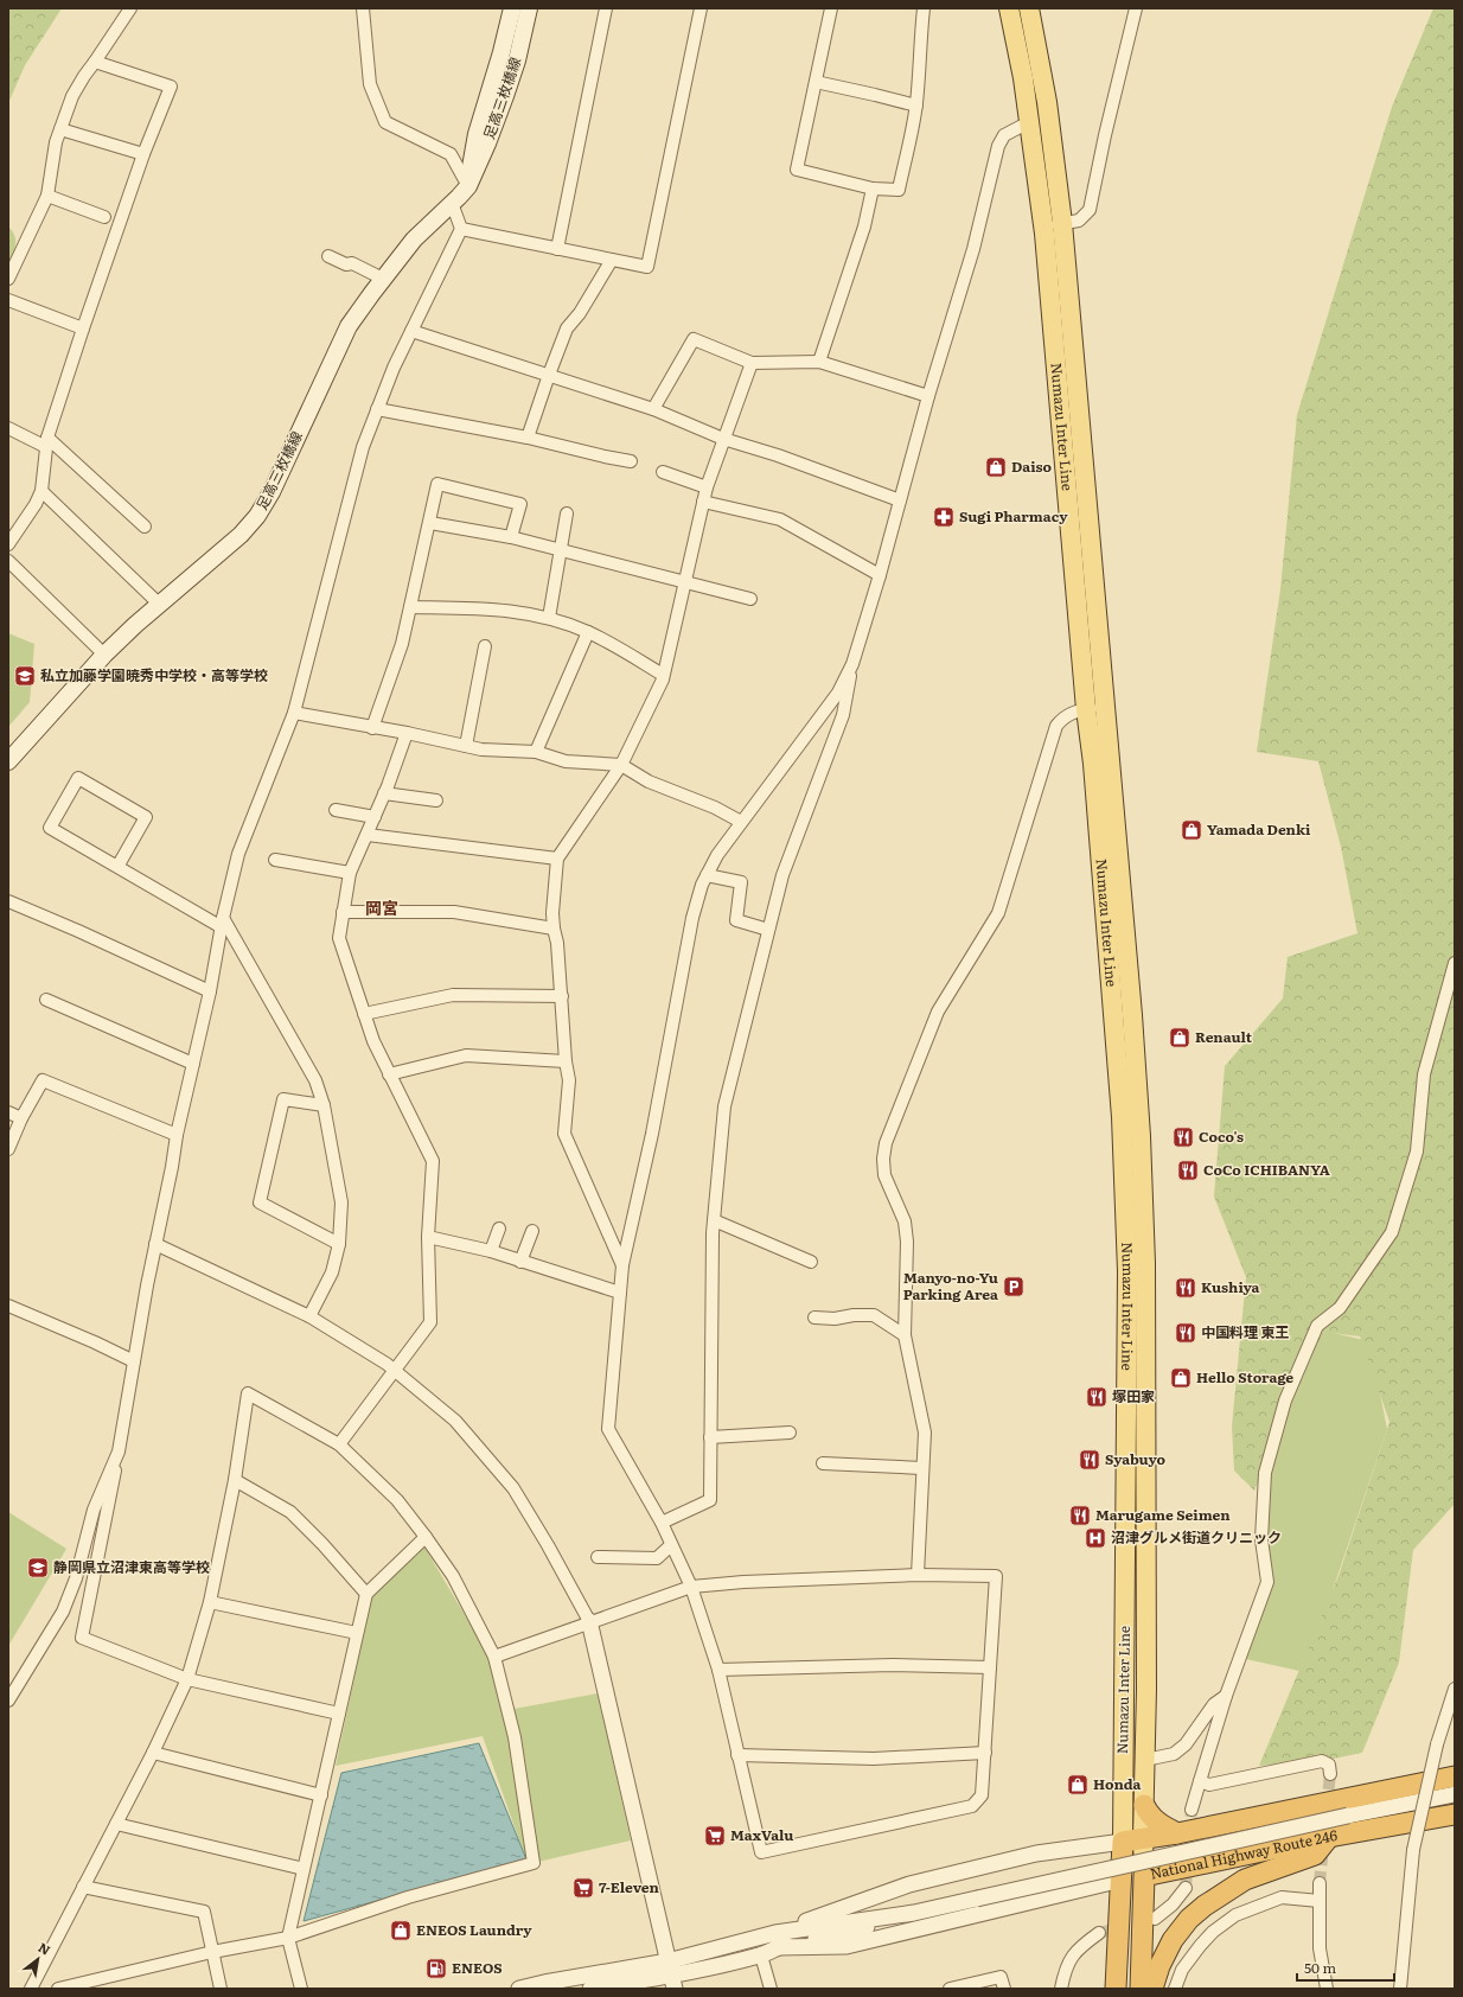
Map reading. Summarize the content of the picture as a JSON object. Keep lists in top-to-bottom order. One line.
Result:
{"streets":{"highway":["National Highway Route 246"],"main road":["足高三枚橋線","Numazu Inter Line"]},"crossings":[["Numazu Inter Line","National Highway Route 246"]],"districts":["岡宮"],"places":{"shop":["Daiso","Yamada Denki","Renault","Hello Storage","Honda","ENEOS Laundry"],"pharmacy":["Sugi Pharmacy"],"school or university":["私立加藤学園暁秀中学校・高等学校","静岡県立沼津東高等学校"],"restaurant":["Coco's","CoCo ICHIBANYA","Kushiya","中国料理 東王","塚田家","Syabuyo","Marugame Seimen"],"parking":["Manyo-no-Yu Parking Area"],"hospital":["沼津グルメ街道クリニック"],"supermarket":["MaxValu","7-Eleven"],"fuel station":["ENEOS"]},"scale_bar":"50 m","north":"top right"}
